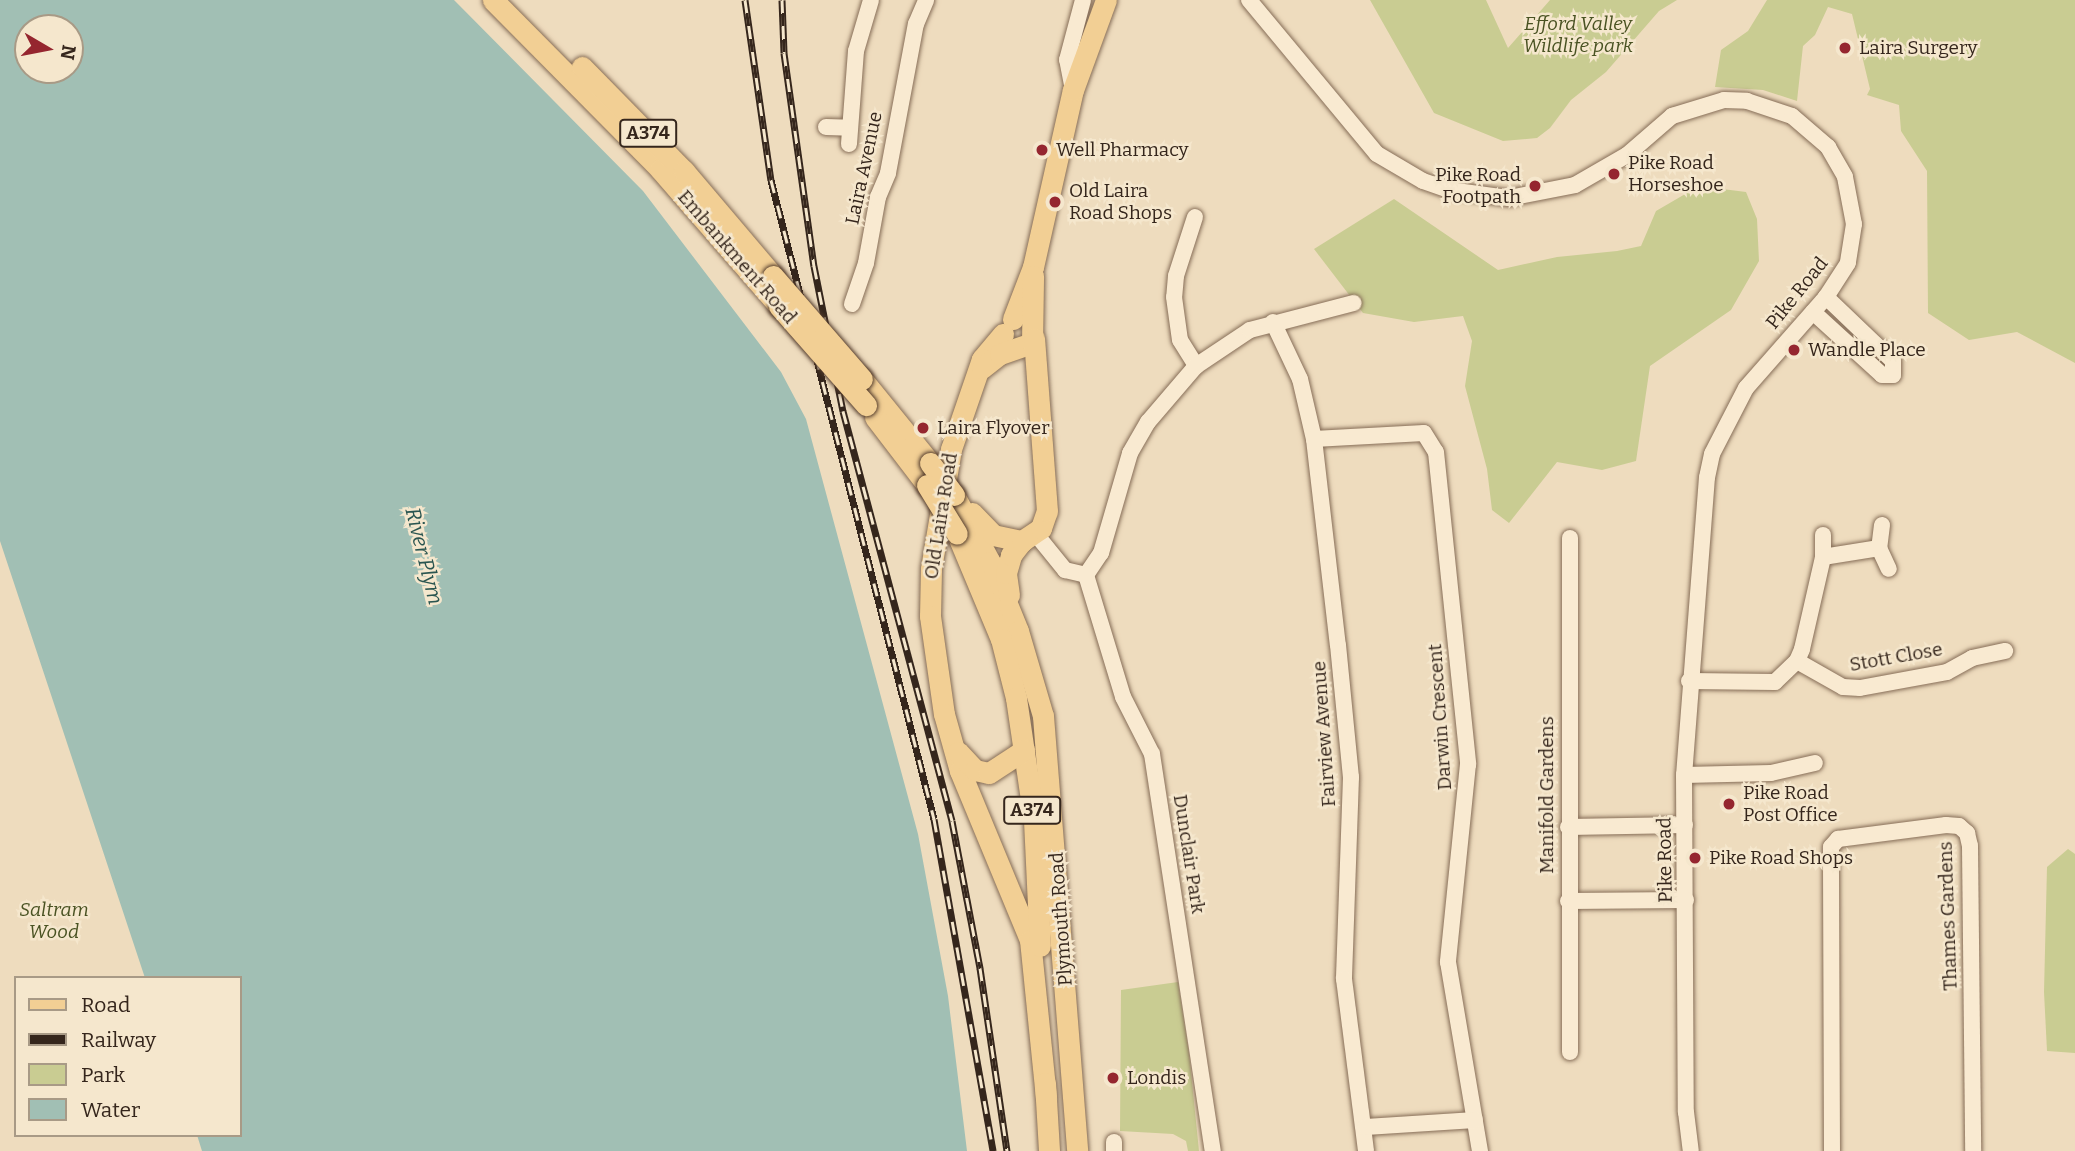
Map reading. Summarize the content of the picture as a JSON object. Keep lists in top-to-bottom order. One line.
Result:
{"streets":{"main road":["A374","Embankment Road","Old Laira Road","Plymouth Road"],"street":["Laira Avenue","Pike Road","Stott Close","Darwin Crescent","Fairview Avenue","Manifold Gardens","Dunclair Park","Thames Gardens"]},"crossings":[["Embankment Road","Plymouth Road"],["Old Laira Road","Plymouth Road"],["Darwin Crescent","Fairview Avenue"]],"water":["River Plym"],"parks":["Efford Valley Wildlife park","Saltram Wood"],"places":["Laira Surgery","Well Pharmacy","Pike Road Horseshoe","Pike Road Footpath","Old Laira Road Shops","Wandle Place","Laira Flyover","Pike Road Post Office","Pike Road Shops","Londis"],"legend":["Road","Railway","Park","Water"],"north":"right"}
